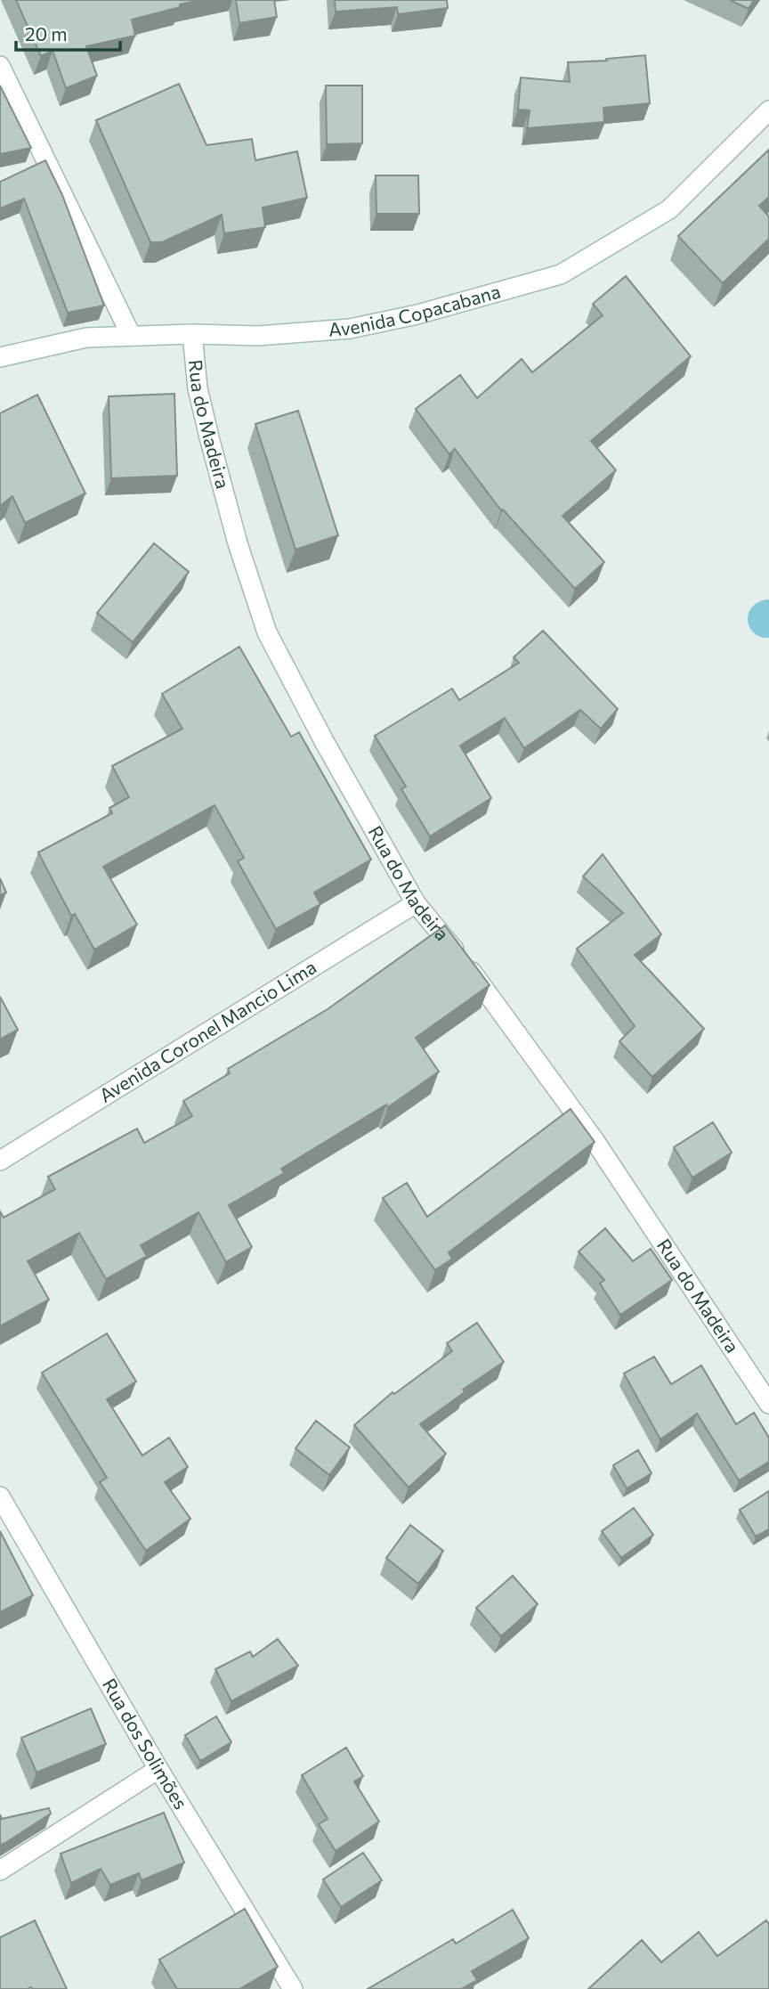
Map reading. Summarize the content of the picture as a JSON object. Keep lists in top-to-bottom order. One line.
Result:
{"streets":{"street":["Avenida Copacabana","Rua do Madeira","Avenida Coronel Mancio Lima","Rua dos Solimões"]},"crossings":[["Avenida Copacabana","Rua do Madeira"],["Rua do Madeira","Avenida Coronel Mancio Lima"]],"scale_bar":"20 m"}
